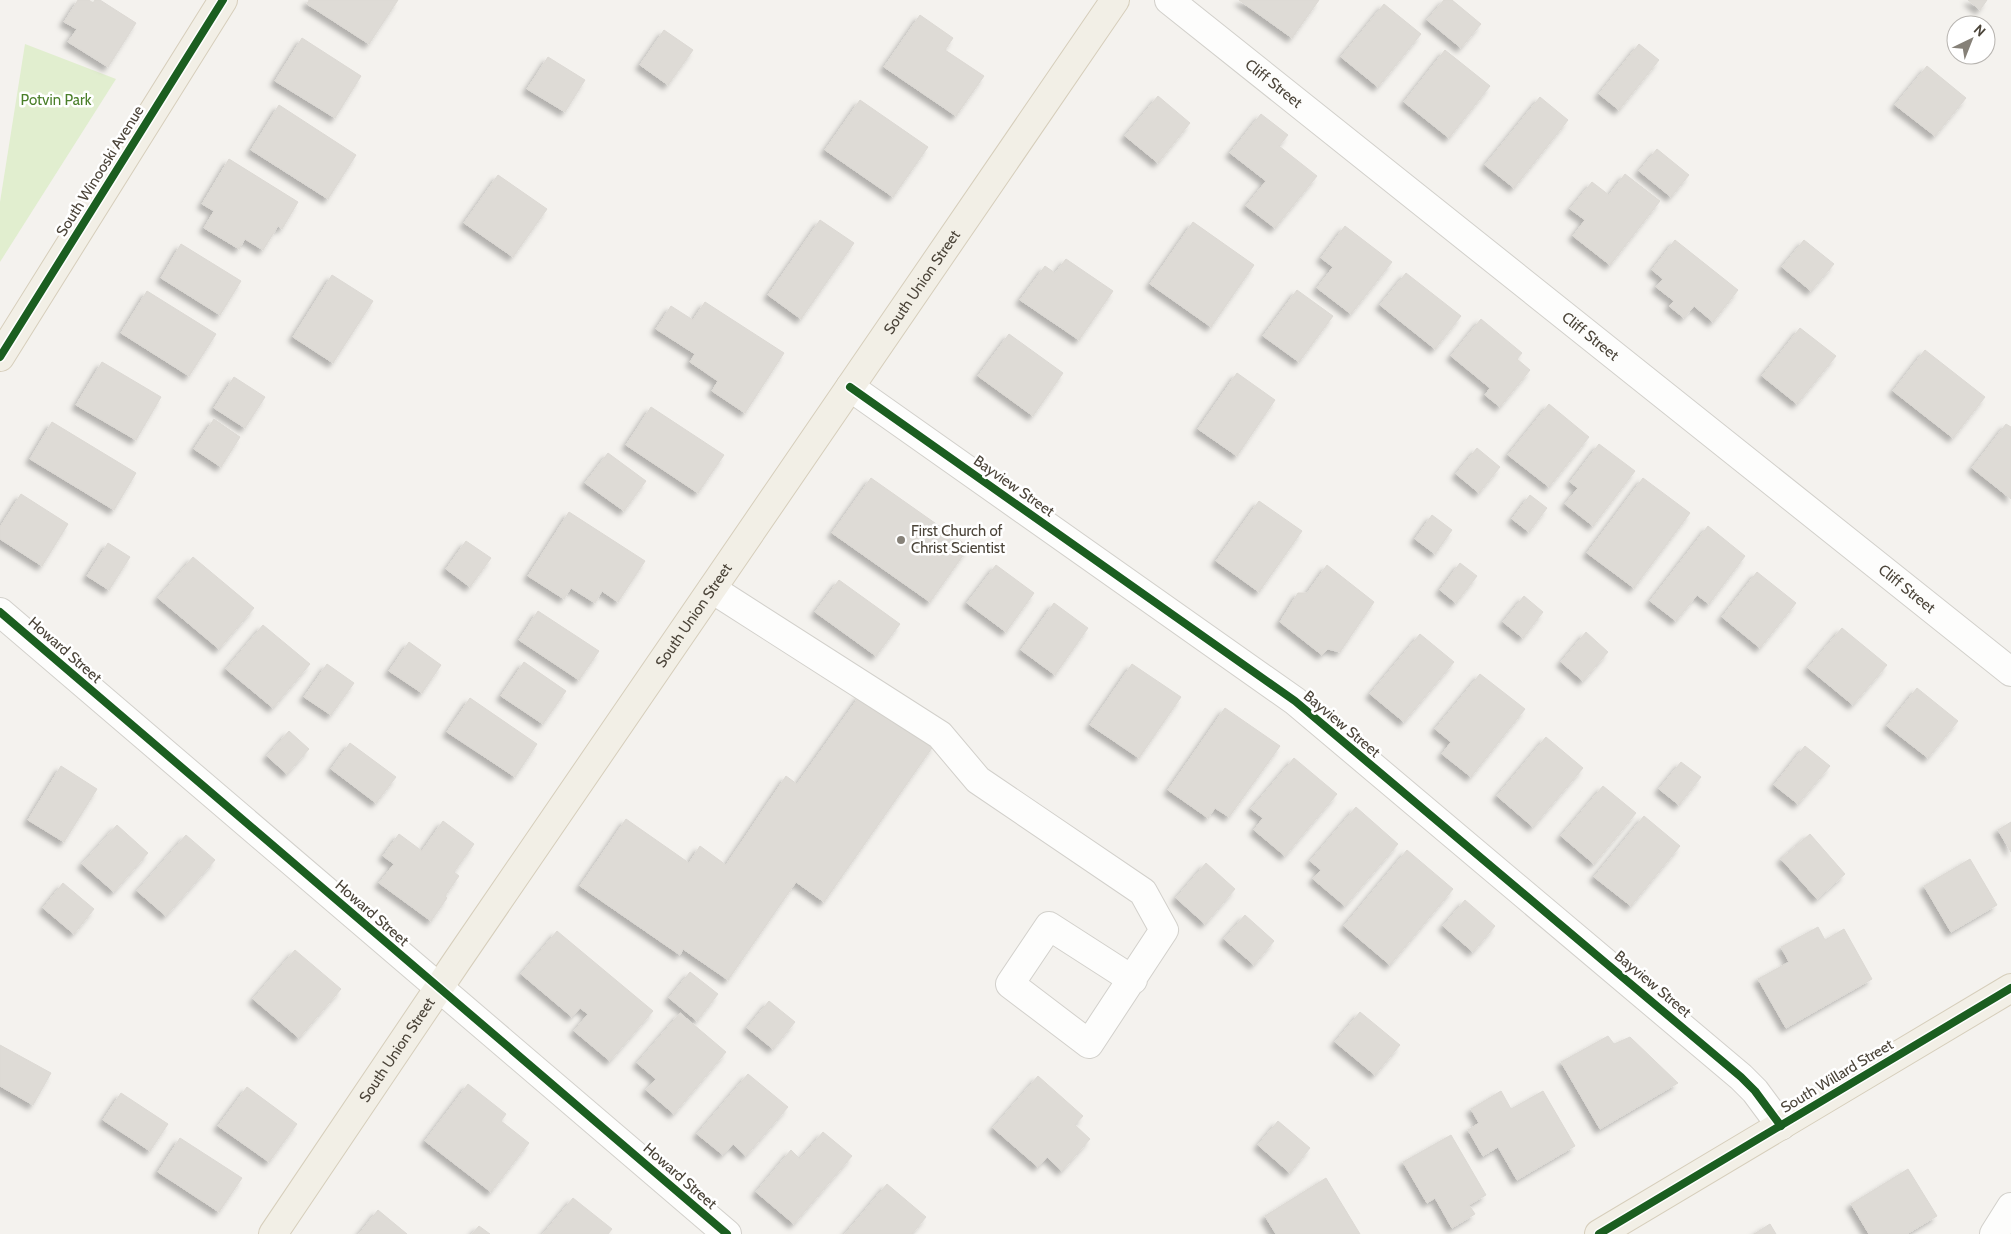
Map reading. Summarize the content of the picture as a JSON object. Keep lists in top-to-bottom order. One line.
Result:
{"streets":{"main road":["South Winooski Avenue","South Union Street","South Willard Street"],"street":["Cliff Street","Bayview Street","Howard Street"]},"crossings":[["South Union Street","Bayview Street"],["South Union Street","Howard Street"],["Bayview Street","South Willard Street"]],"parks":["Potvin Park"],"places":["First Church of Christ Scientist"],"north":"top right"}
